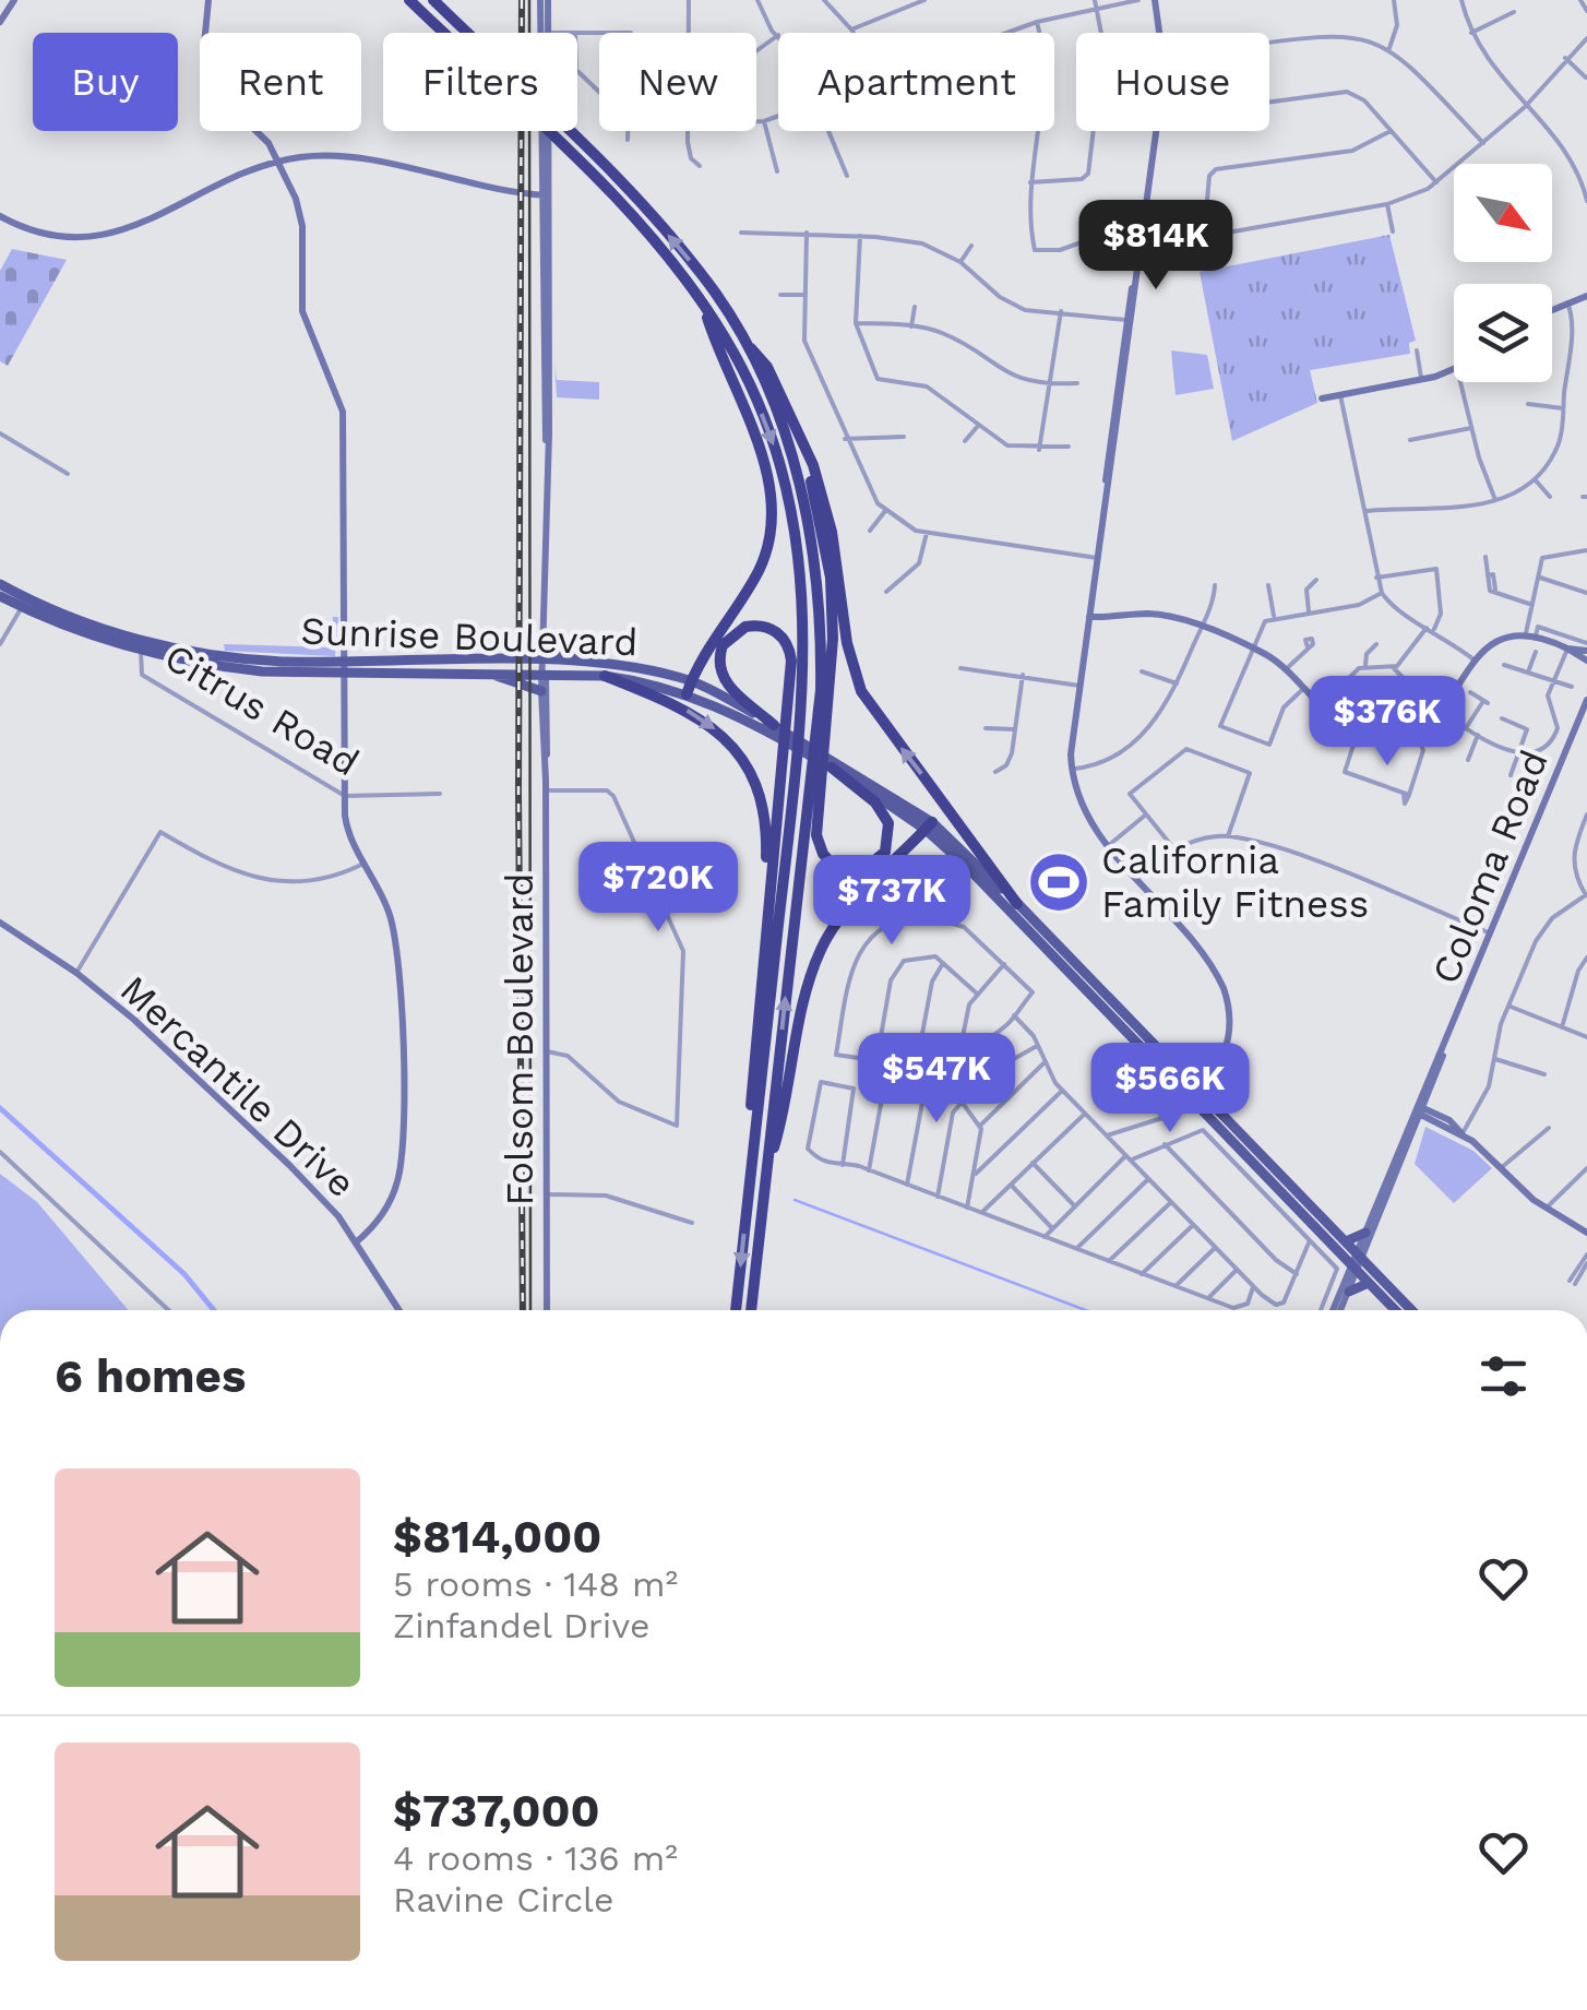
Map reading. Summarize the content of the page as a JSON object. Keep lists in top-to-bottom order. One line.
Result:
{"streets":{"main road":["Sunrise Boulevard"],"street":["Citrus Road","Coloma Road","Folsom Boulevard","Mercantile Drive"]},"crossings":[["Sunrise Boulevard","Citrus Road"],["Sunrise Boulevard","Coloma Road"],["Sunrise Boulevard","Folsom Boulevard"]],"places":{"sports":["California Family Fitness"]},"north":"bottom right","page":{"chip":["Buy","Rent","Filters","New","Apartment","House"],"price":["$814K","$376K","$720K","$737K","$547K","$566K"],"heading":"6 homes","list":[{"name":"$814,000","note":"5 rooms · 148 m² · Zinfandel Drive"},{"name":"$737,000","note":"4 rooms · 136 m² · Ravine Circle"}]}}
